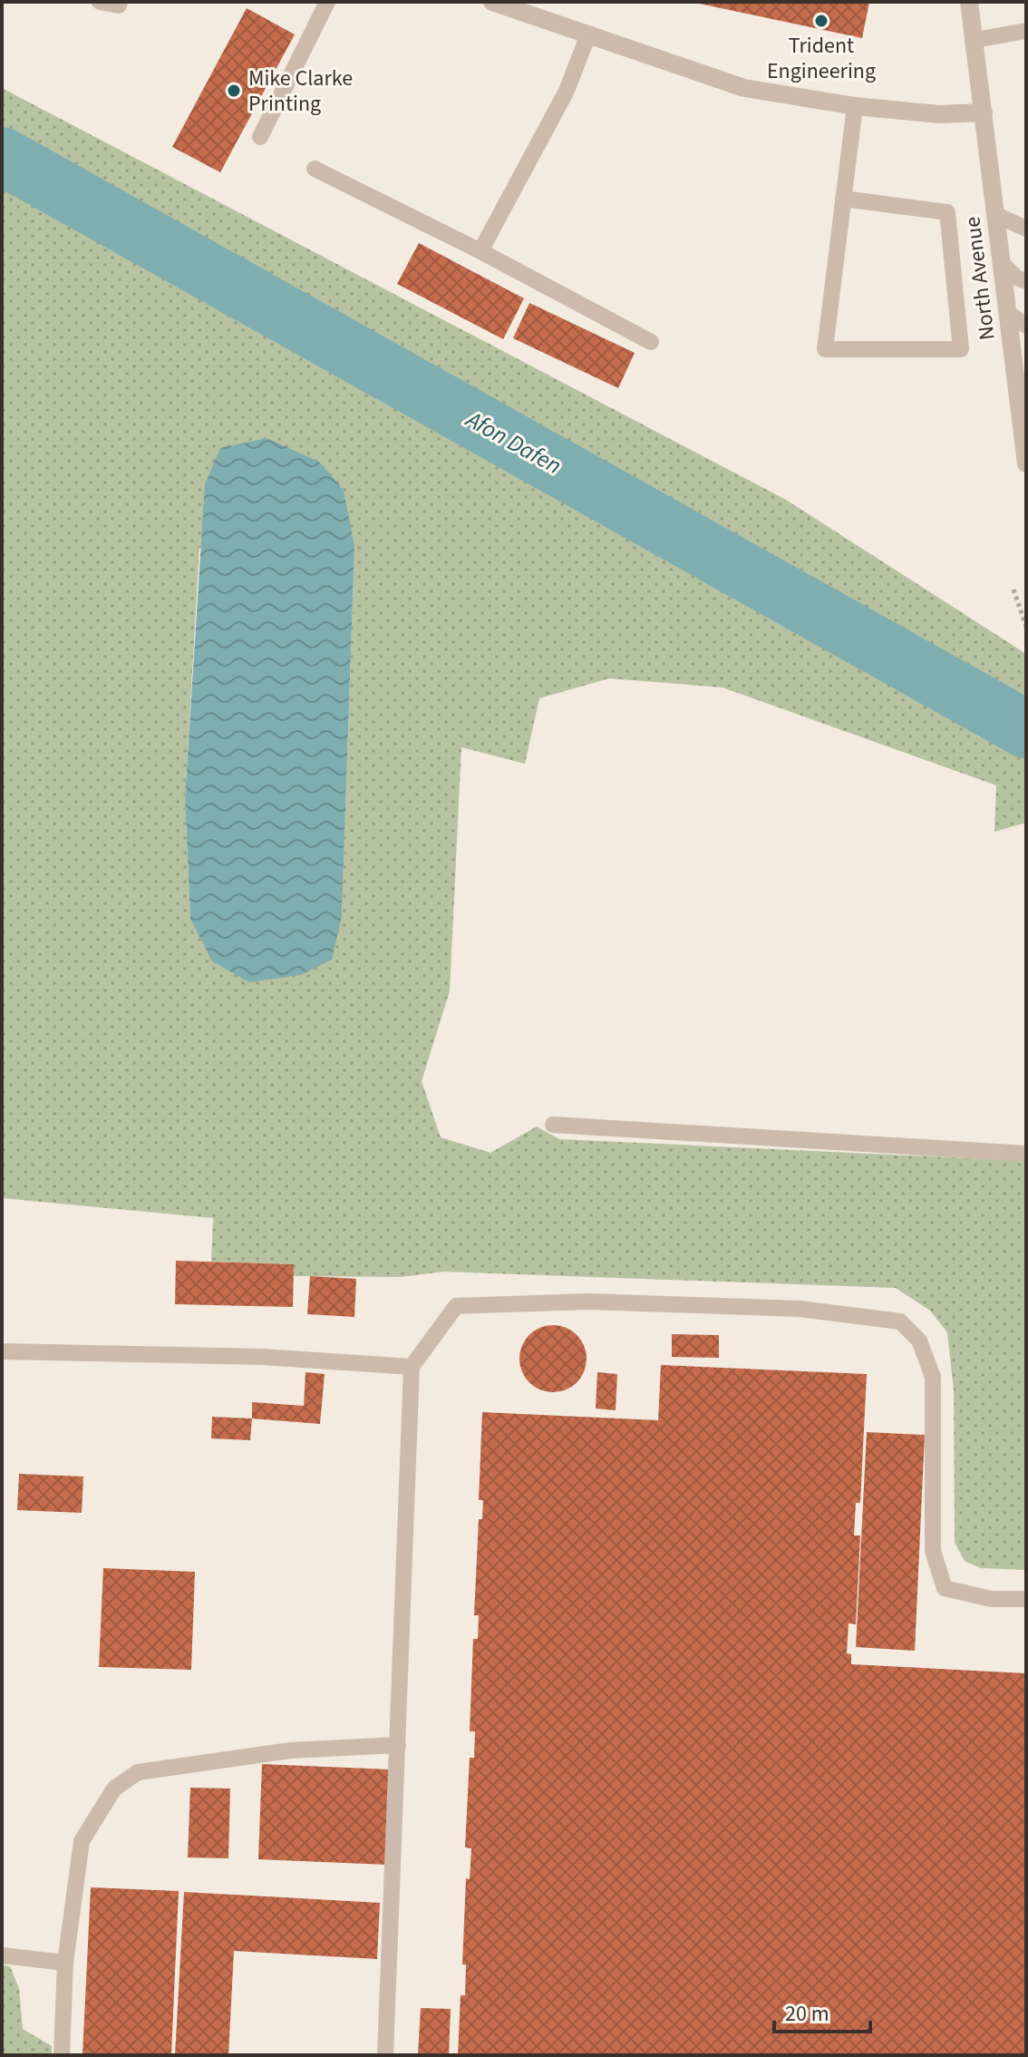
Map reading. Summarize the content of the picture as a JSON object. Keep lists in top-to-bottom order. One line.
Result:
{"streets":{"street":["North Avenue"]},"water":["Afon Dafen"],"places":["Trident Engineering","Mike Clarke Printing"],"scale_bar":"20 m"}
